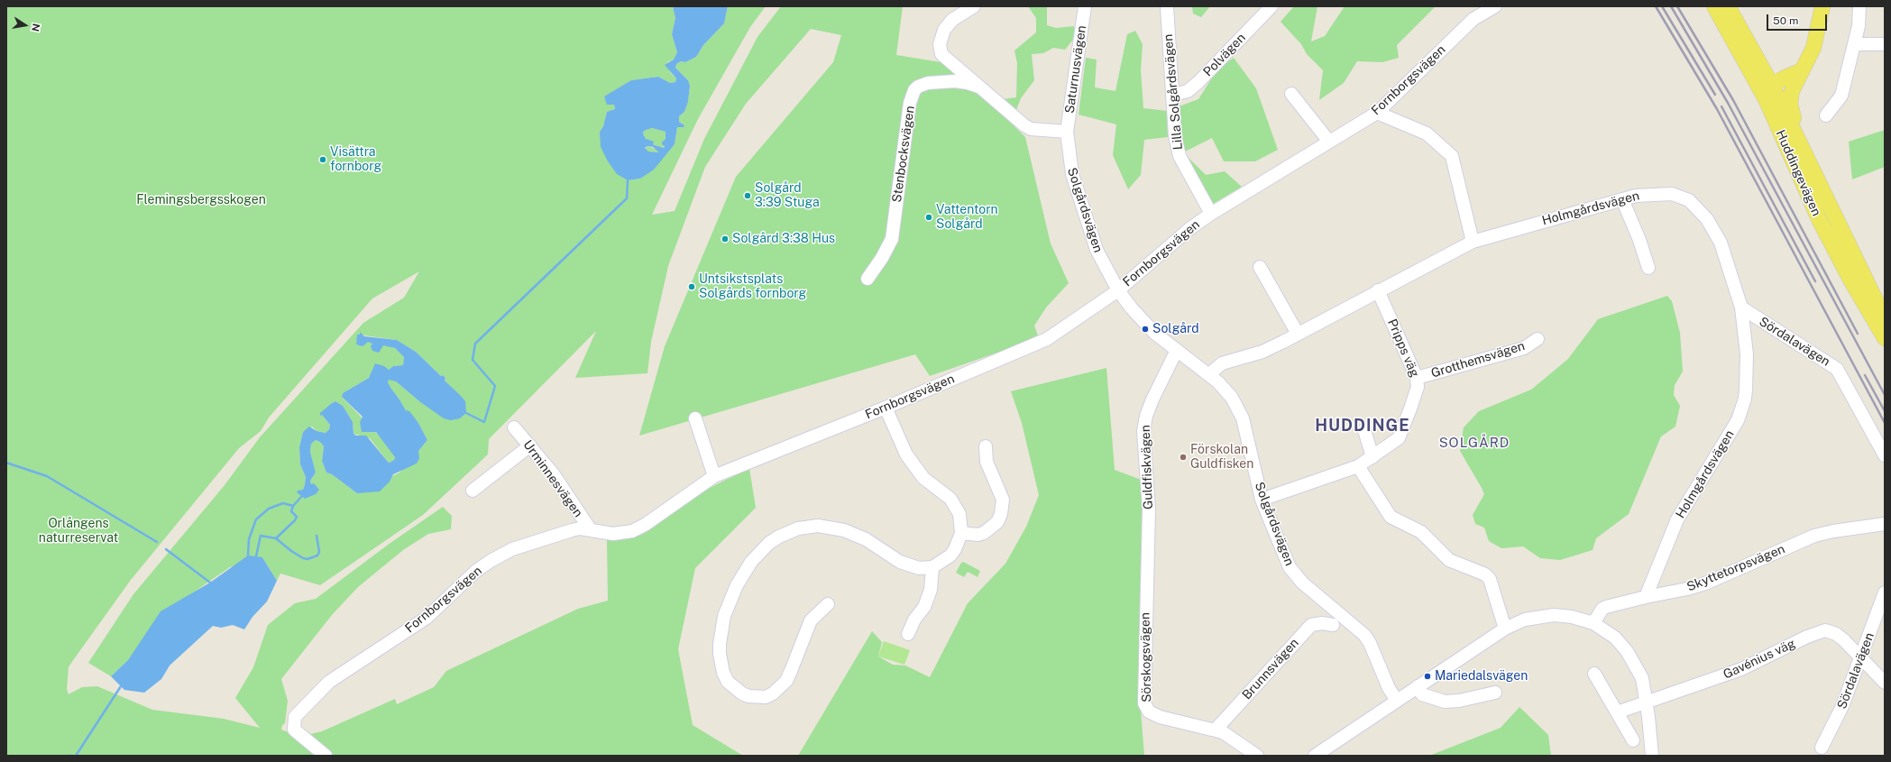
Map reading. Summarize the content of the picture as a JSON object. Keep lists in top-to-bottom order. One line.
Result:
{"streets":{"main road":["Huddingevägen"],"street":["Polvägen","Saturnusvägen","Fornborgsvägen","Lilla Solgårdsvägen","Stenbocksvägen","Holmgårdsvägen","Solgårdsvägen","Sördalavägen","Pripps väg","Grotthemsvägen","Guldfiskvägen","Urminnesvägen","Skyttetorpsvägen","Sörskogsvägen","Gavénius väg","Brunnsvägen"]},"crossings":[["Polvägen","Lilla Solgårdsvägen"],["Saturnusvägen","Stenbocksvägen"],["Saturnusvägen","Solgårdsvägen"],["Fornborgsvägen","Lilla Solgårdsvägen"],["Fornborgsvägen","Solgårdsvägen"],["Fornborgsvägen","Urminnesvägen"],["Stenbocksvägen","Solgårdsvägen"],["Holmgårdsvägen","Solgårdsvägen"],["Holmgårdsvägen","Sördalavägen"],["Holmgårdsvägen","Pripps väg"],["Holmgårdsvägen","Skyttetorpsvägen"],["Solgårdsvägen","Pripps väg"],["Solgårdsvägen","Guldfiskvägen"],["Sördalavägen","Gavénius väg"],["Pripps väg","Grotthemsvägen"],["Guldfiskvägen","Sörskogsvägen"],["Sörskogsvägen","Brunnsvägen"]],"districts":["HUDDINGE","SOLGÅRD"],"parks":["Flemingsbergsskogen","Orlångens naturreservat"],"places":["Visättra fornborg","Solgård 3:39 Stuga","Vattentorn Solgård","Solgård 3:38 Hus","Untsikstsplats Solgårds fornborg","Solgård","Förskolan Guldfisken","Mariedalsvägen"],"scale_bar":"50 m","north":"right"}
